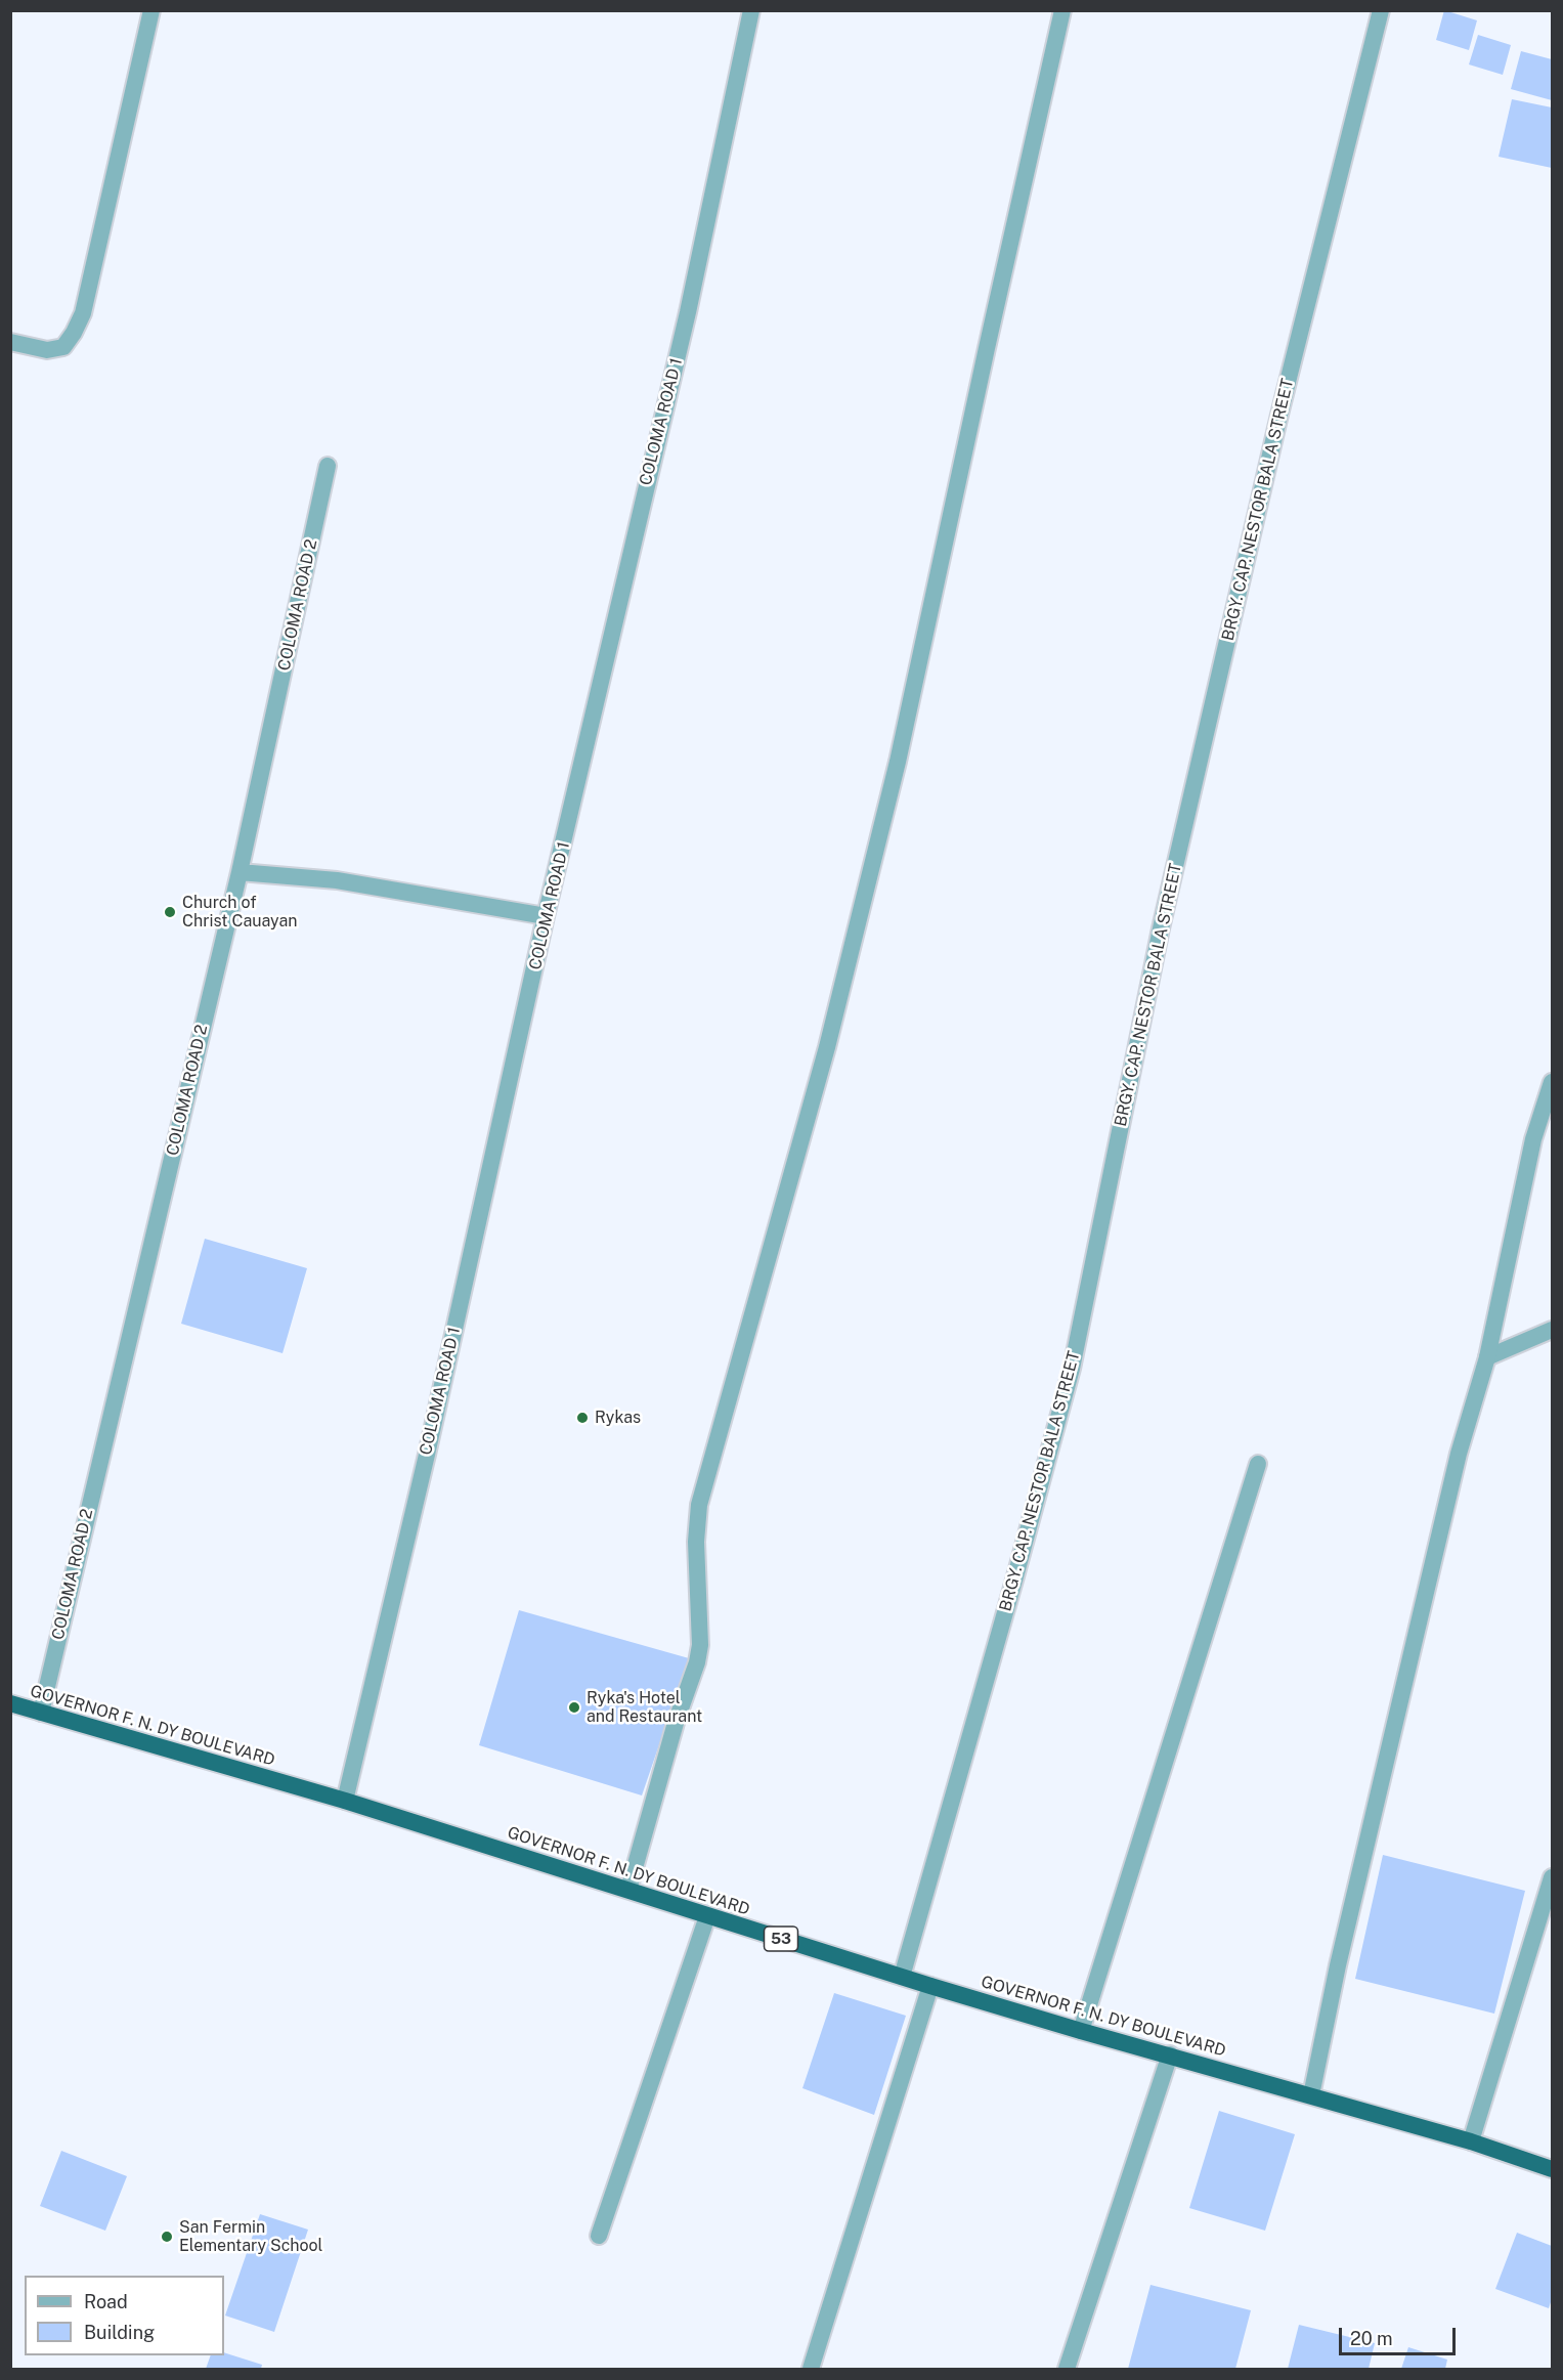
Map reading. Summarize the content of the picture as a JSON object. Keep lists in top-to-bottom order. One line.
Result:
{"streets":{"highway":["GOVERNOR F. N. DY BOULEVARD","53"],"street":["COLOMA ROAD 1","BRGY. CAP. NESTOR BALA STREET","COLOMA ROAD 2"]},"crossings":[["COLOMA ROAD 1","GOVERNOR F. N. DY BOULEVARD"],["BRGY. CAP. NESTOR BALA STREET","GOVERNOR F. N. DY BOULEVARD"],["COLOMA ROAD 2","GOVERNOR F. N. DY BOULEVARD"]],"places":["Church of Christ Cauayan","Rykas","Ryka's Hotel and Restaurant","San Fermin Elementary School"],"legend":["Road","Building"],"scale_bar":"20 m"}
